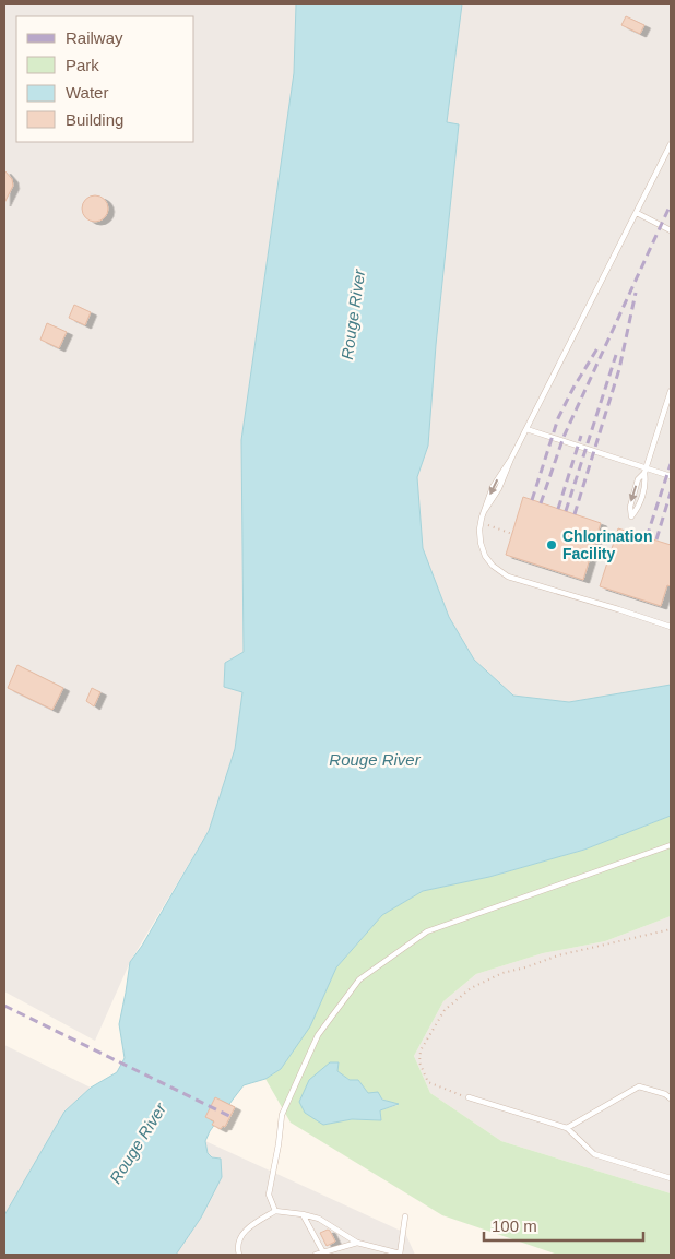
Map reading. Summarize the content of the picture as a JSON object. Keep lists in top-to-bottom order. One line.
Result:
{"water":["Rouge River"],"places":["Chlorination Facility"],"legend":["Railway","Park","Water","Building"],"scale_bar":"100 m"}
